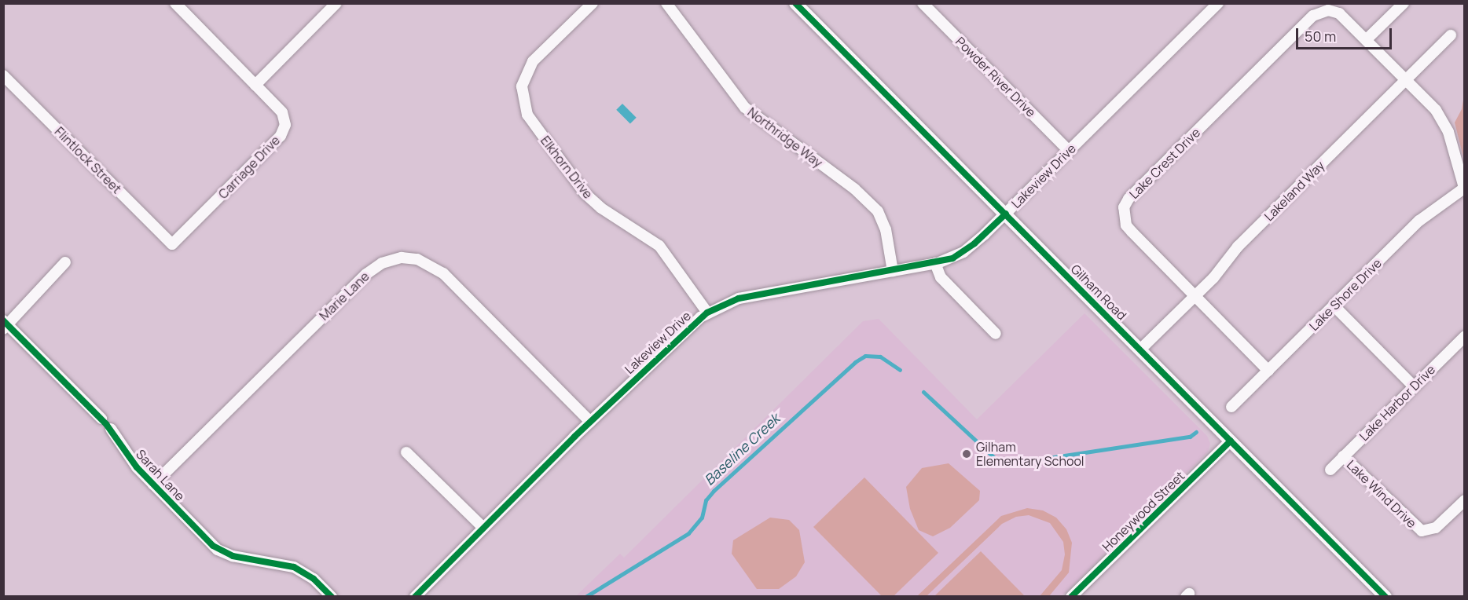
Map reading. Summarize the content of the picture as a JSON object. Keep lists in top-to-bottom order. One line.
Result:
{"streets":{"street":["Powder River Drive","Northridge Way","Flintlock Street","Lake Crest Drive","Carriage Drive","Elkhorn Drive","Lakeview Drive","Lakeland Way","Gilham Road","Lake Shore Drive","Marie Lane","Lake Harbor Drive","Sarah Lane","Lake Wind Drive","Honeywood Street"]},"crossings":[["Powder River Drive","Lakeview Drive"],["Northridge Way","Lakeview Drive"],["Flintlock Street","Carriage Drive"],["Lake Crest Drive","Lakeland Way"],["Lake Crest Drive","Lake Shore Drive"],["Elkhorn Drive","Lakeview Drive"],["Lakeview Drive","Gilham Road"],["Lakeview Drive","Marie Lane"],["Lakeland Way","Gilham Road"],["Gilham Road","Honeywood Street"],["Marie Lane","Sarah Lane"],["Lake Harbor Drive","Lake Wind Drive"]],"water":["Baseline Creek"],"places":["Gilham Elementary School"],"scale_bar":"50 m"}
